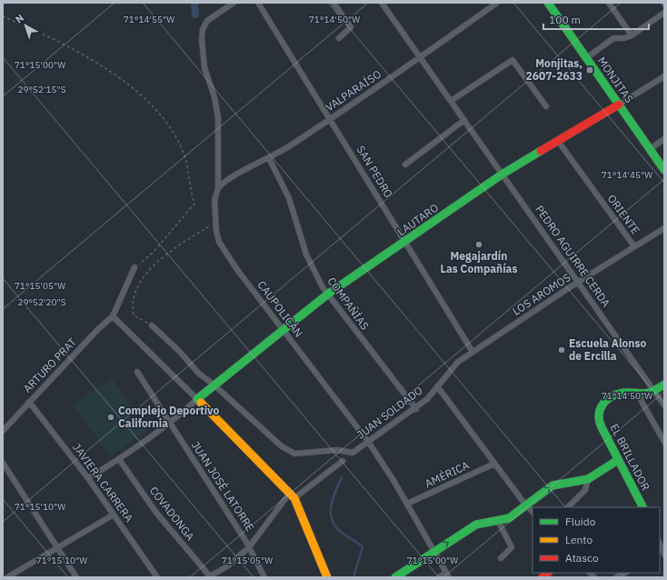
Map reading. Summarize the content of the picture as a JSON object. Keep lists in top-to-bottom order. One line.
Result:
{"streets":{"street":["MONJITAS","VALPARAÍSO","SAN PEDRO","ORIENTE","LAUTARO","PEDRO AGUIRRE CERDA","LOS AROMOS","COMPAÑÍAS","CAUPOLICÁN","ARTURO PRAT","JUAN SOLDADO","EL BRILLADOR","AMÉRICA","JAVIERA CARRERA","JUAN JOSÉ LATORRE","COVADONGA"]},"crossings":[["MONJITAS","LAUTARO"],["VALPARAÍSO","SAN PEDRO"],["VALPARAÍSO","PEDRO AGUIRRE CERDA"],["VALPARAÍSO","COMPAÑÍAS"],["VALPARAÍSO","CAUPOLICÁN"],["SAN PEDRO","LAUTARO"],["SAN PEDRO","LOS AROMOS"],["ORIENTE","LAUTARO"],["ORIENTE","LOS AROMOS"],["LAUTARO","PEDRO AGUIRRE CERDA"],["LAUTARO","COMPAÑÍAS"],["LAUTARO","CAUPOLICÁN"],["LAUTARO","JUAN SOLDADO"],["PEDRO AGUIRRE CERDA","LOS AROMOS"],["LOS AROMOS","JUAN SOLDADO"],["COMPAÑÍAS","JUAN SOLDADO"],["CAUPOLICÁN","JUAN SOLDADO"],["CAUPOLICÁN","AMÉRICA"],["ARTURO PRAT","JAVIERA CARRERA"]],"places":{"transit":["Monjitas, 2607-2633"],"other":["Megajardín Las Compañías","Escuela Alonso de Ercilla","Complejo Deportivo California"]},"legend":["Fluido","Lento","Atasco"],"scale_bar":"100 m","north":"top left","coordinates":["71°14'55\"W","71°14'50\"W","71°15'00\"W","29°52'15\"S","71°14'45\"W","71°15'05\"W","29°52'20\"S","71°15'10\"W"]}
